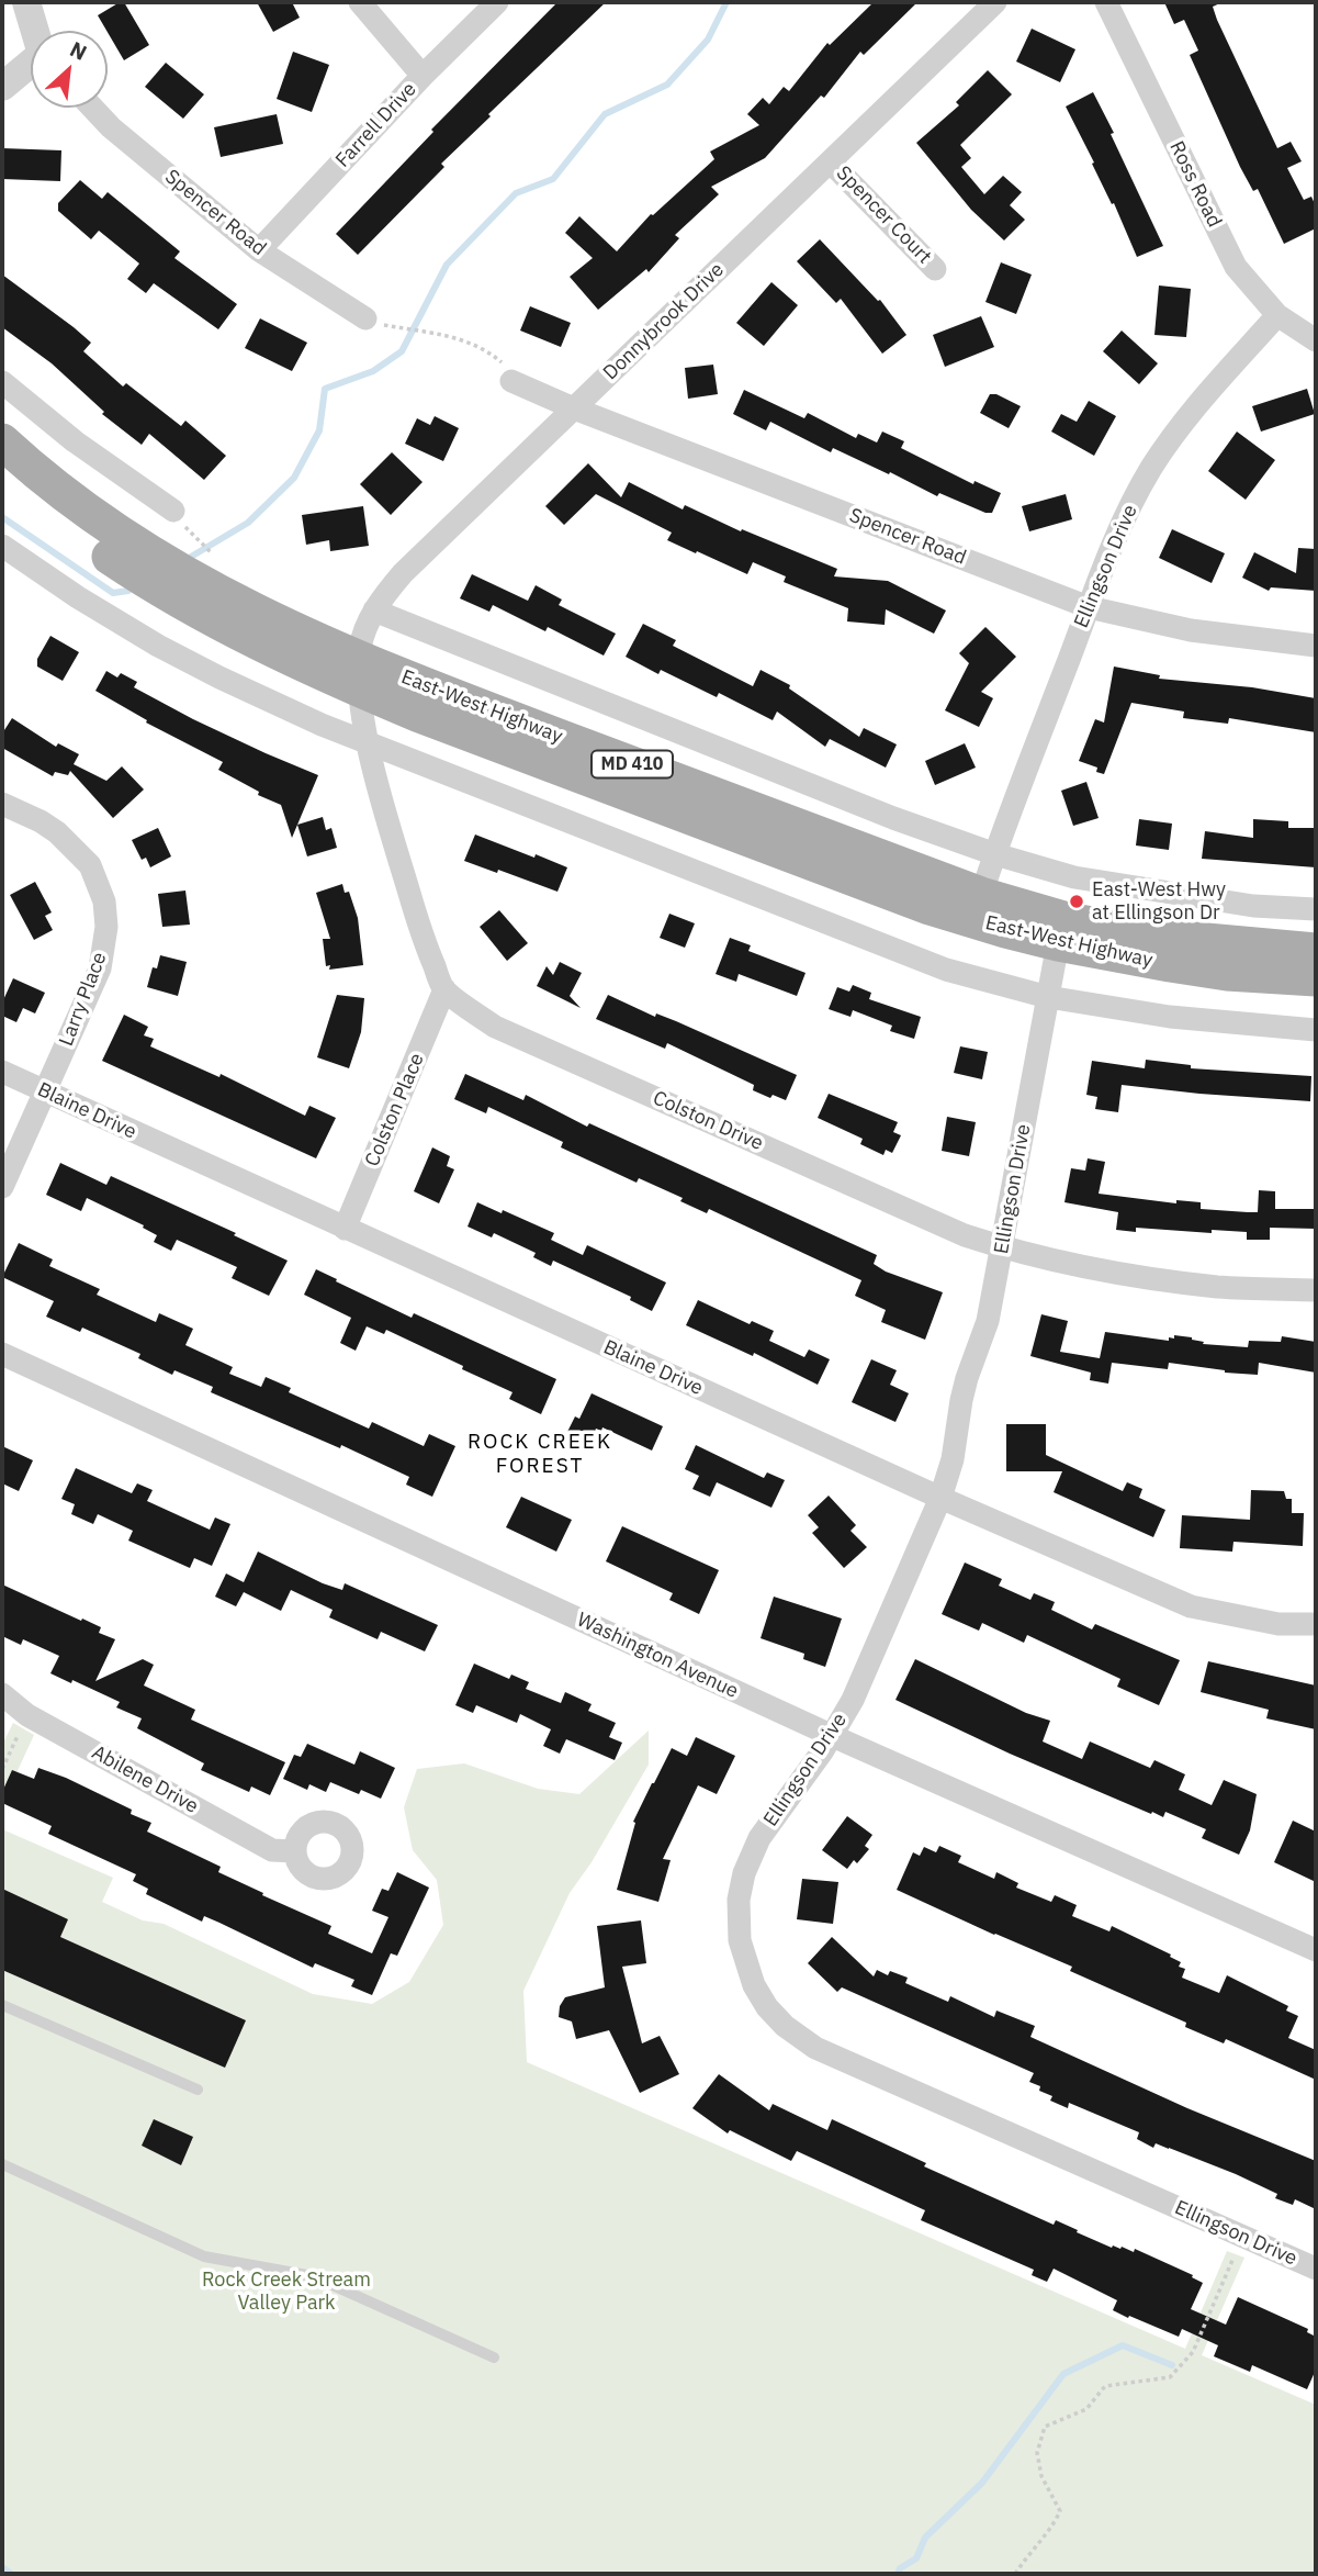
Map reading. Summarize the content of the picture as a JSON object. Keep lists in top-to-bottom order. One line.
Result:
{"streets":{"main road":["East-West Highway","MD 410"],"street":["Farrell Drive","Ross Road","Spencer Road","Spencer Court","Donnybrook Drive","Ellingson Drive","Larry Place","Colston Place","Blaine Drive","Colston Drive","Washington Avenue","Abilene Drive"]},"crossings":[["Farrell Drive","Spencer Road"],["Ross Road","Ellingson Drive"],["Spencer Road","Donnybrook Drive"],["Spencer Road","Ellingson Drive"],["Spencer Court","Donnybrook Drive"],["Donnybrook Drive","East-West Highway"],["Donnybrook Drive","Colston Drive"],["Ellingson Drive","East-West Highway"],["Ellingson Drive","Blaine Drive"],["Ellingson Drive","Colston Drive"],["Ellingson Drive","Washington Avenue"],["East-West Highway","Colston Drive"],["Larry Place","Blaine Drive"],["Colston Place","Blaine Drive"],["Colston Place","Colston Drive"]],"districts":["ROCK CREEK FOREST"],"parks":["Rock Creek Stream Valley Park"],"places":["East-West Hwy at Ellingson Dr"],"north":"top right"}
